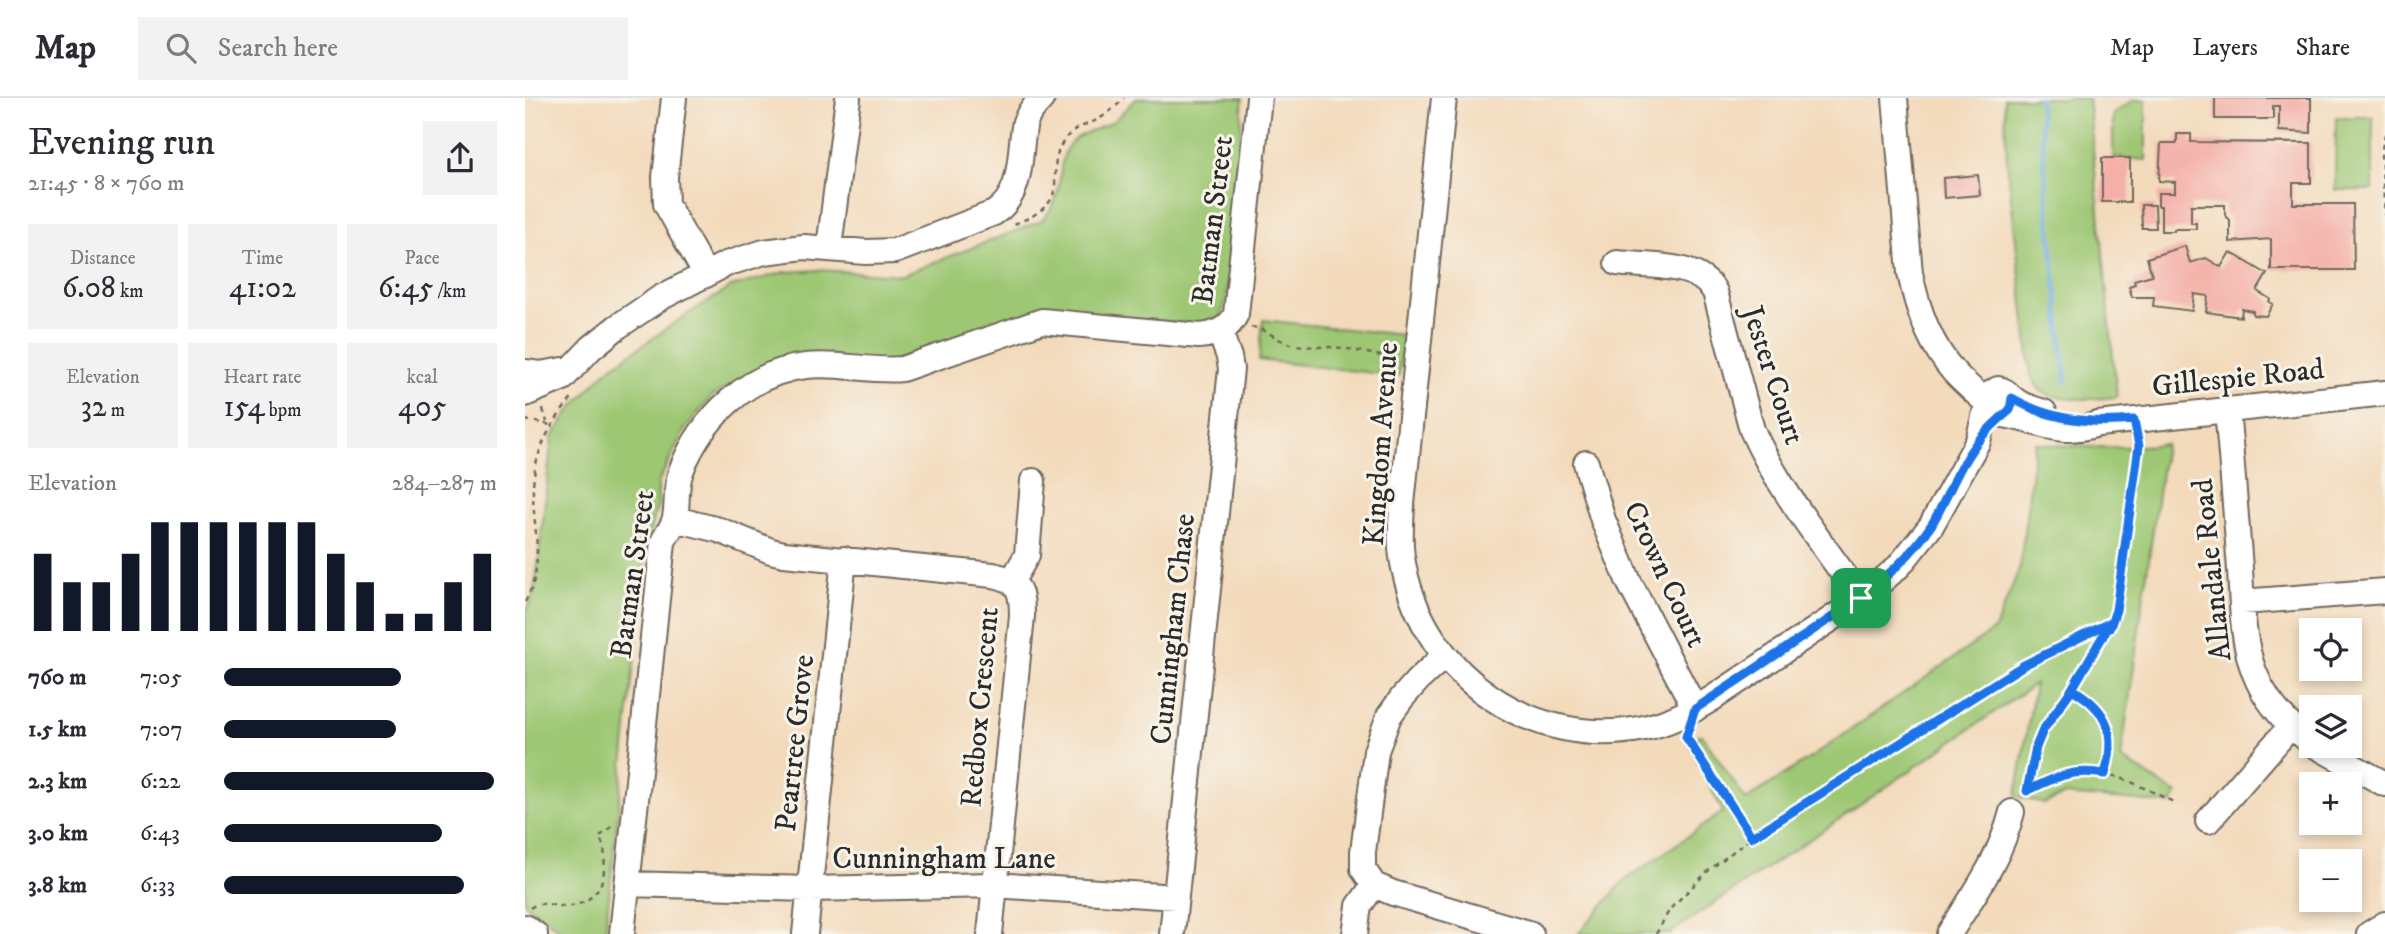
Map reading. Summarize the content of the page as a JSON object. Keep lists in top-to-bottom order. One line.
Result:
{"streets":{"street":["Batman Street","Jester Court","Gillespie Road","Kingdom Avenue","Allandale Road","Crown Court","Cunningham Chase","Redbox Crescent","Peartree Grove","Cunningham Lane"]},"crossings":[["Batman Street","Cunningham Chase"],["Batman Street","Redbox Crescent"],["Batman Street","Cunningham Lane"],["Jester Court","Kingdom Avenue"],["Gillespie Road","Kingdom Avenue"],["Gillespie Road","Allandale Road"],["Kingdom Avenue","Crown Court"],["Cunningham Chase","Cunningham Lane"],["Redbox Crescent","Peartree Grove"],["Redbox Crescent","Cunningham Lane"],["Peartree Grove","Cunningham Lane"]],"page":{"header":"Map","search":"Search here","nav":["Map","Layers","Share"],"heading":["Evening run","21:45 · 8 × 760 m"],"stats":[["Distance","6.08 km"],["Time","41:02"],["Pace","6:45 /km"],["Elevation","32 m"],["Heart rate","154 bpm"],["kcal","405"]],"chart":["Elevation","284–287 m"],"map_buttons":["+","−"],"list":[{"name":"760 m","note":"7:05"},{"name":"1.5 km","note":"7:07"},{"name":"2.3 km","note":"6:22"},{"name":"3.0 km","note":"6:43"},{"name":"3.8 km","note":"6:33"}]}}
